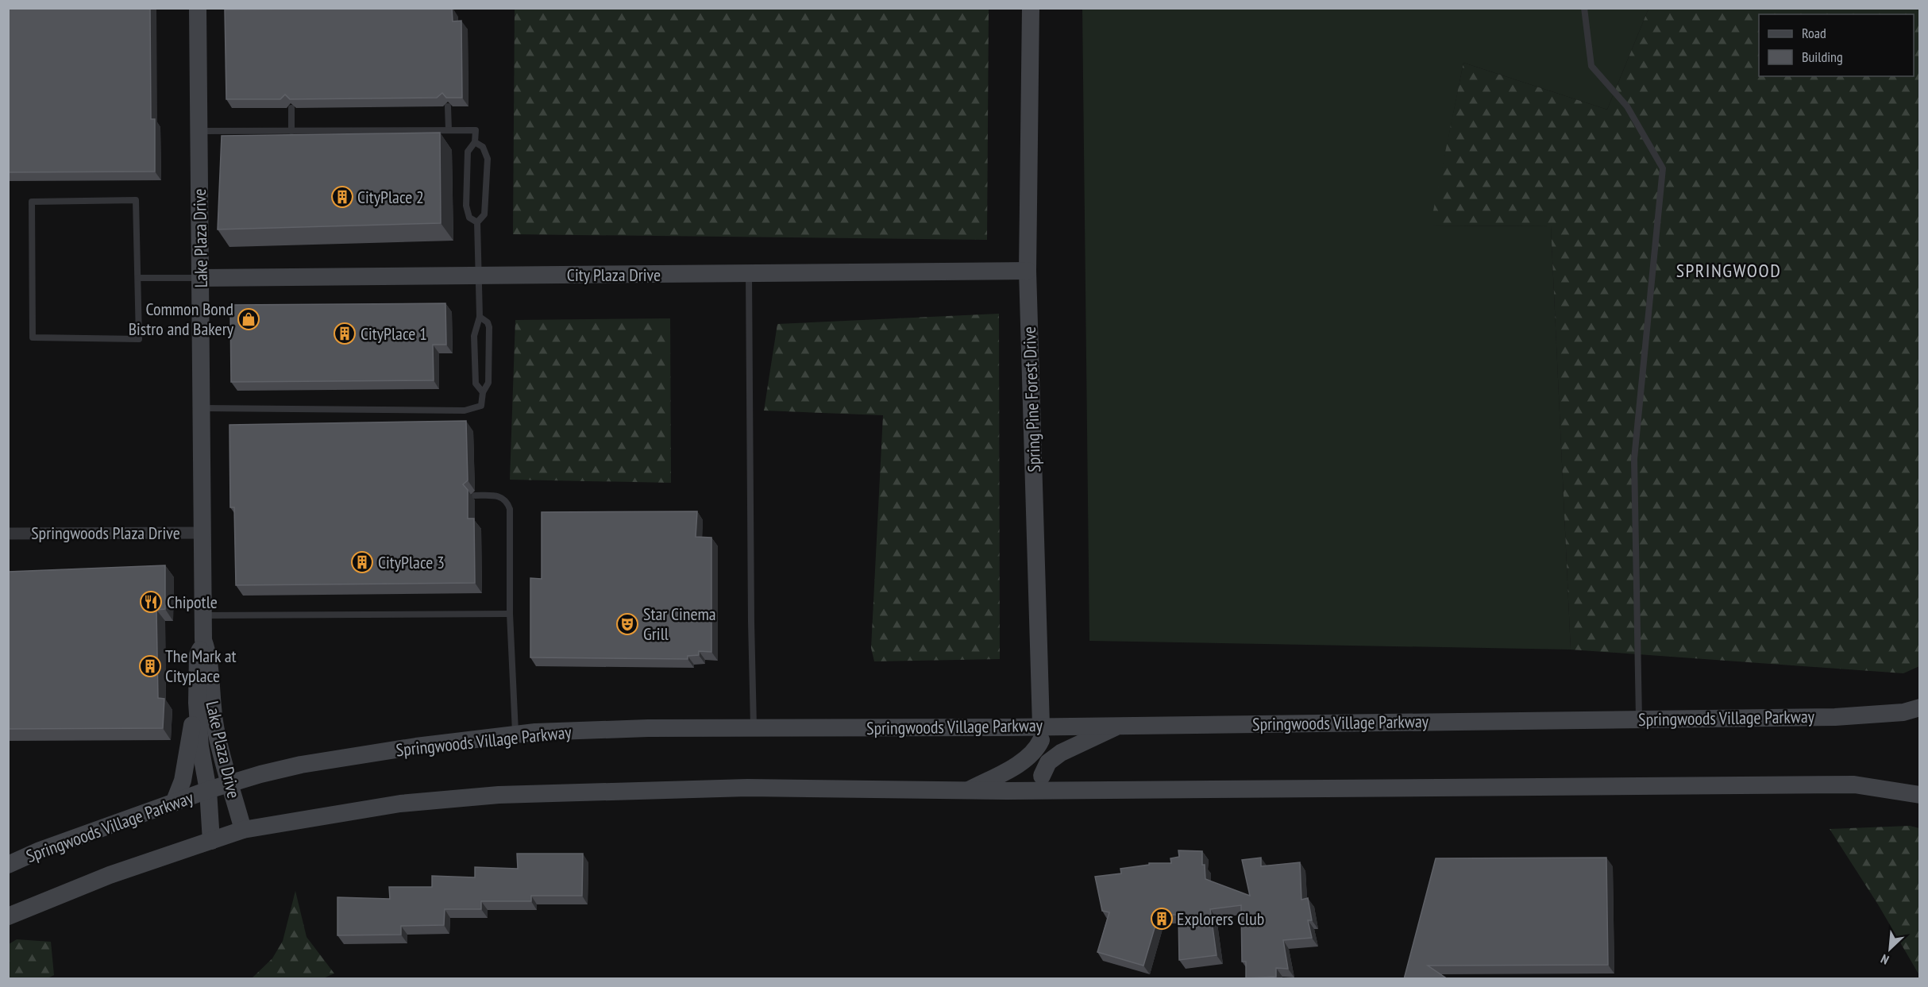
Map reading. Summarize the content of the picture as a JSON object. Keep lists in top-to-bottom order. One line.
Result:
{"streets":{"main road":["Lake Plaza Drive","City Plaza Drive","Spring Pine Forest Drive","Springwoods Village Parkway"],"street":["Springwoods Plaza Drive"]},"crossings":[["Lake Plaza Drive","City Plaza Drive"],["Lake Plaza Drive","Springwoods Plaza Drive"],["Lake Plaza Drive","Springwoods Village Parkway"],["City Plaza Drive","Spring Pine Forest Drive"],["Spring Pine Forest Drive","Springwoods Village Parkway"]],"districts":["SPRINGWOOD"],"places":{"building":["CityPlace 2","CityPlace 1","CityPlace 3","The Mark at Cityplace","Explorers Club"],"shop":["Common Bond Bistro and Bakery"],"restaurant":["Chipotle"],"theatre":["Star Cinema Grill"]},"legend":["Road","Building"],"north":"bottom left"}
